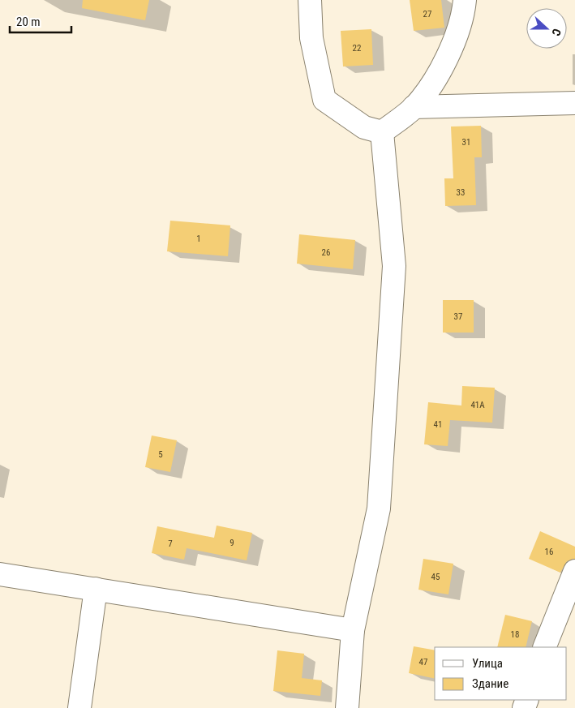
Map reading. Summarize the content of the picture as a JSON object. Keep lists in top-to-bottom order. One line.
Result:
{"house_numbers":["27","22","31","33","1","26","37","41А","41","5","9","7","16","45","18","47"],"legend":["Улица","Здание"],"scale_bar":"20 m","north":"right"}
